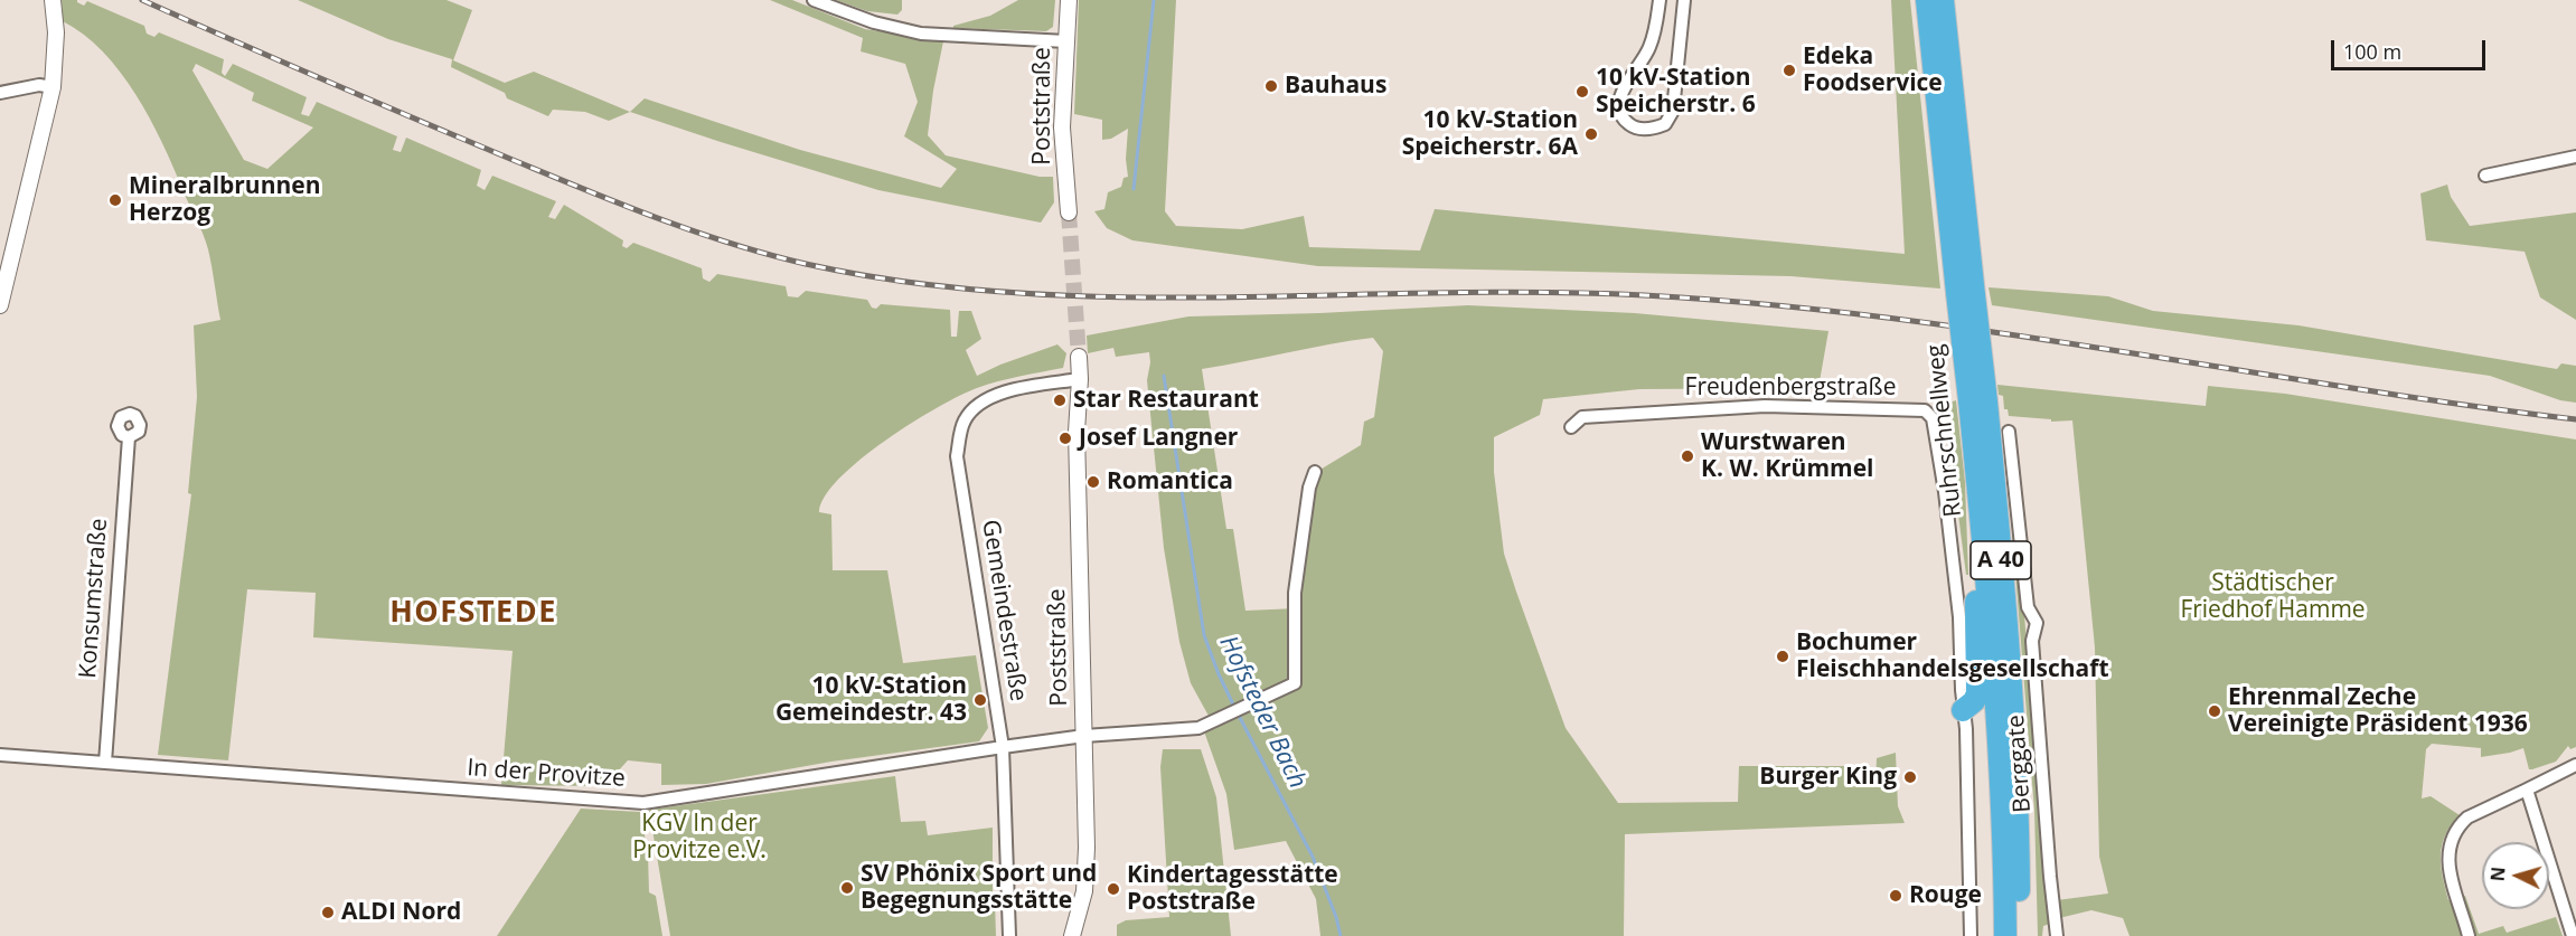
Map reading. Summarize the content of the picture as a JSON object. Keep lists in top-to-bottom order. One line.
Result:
{"streets":{"highway":["Ruhrschnellweg","A 40"],"street":["Poststraße","Freudenbergstraße","Konsumstraße","Gemeindestraße","Berggate","In der Provitze"]},"crossings":[["Poststraße","Gemeindestraße"],["Poststraße","In der Provitze"],["Konsumstraße","In der Provitze"],["Gemeindestraße","In der Provitze"]],"districts":["HOFSTEDE"],"water":["Hofsteder Bach"],"parks":["Städtischer Friedhof Hamme","KGV In der Provitze e.V."],"places":["Edeka Foodservice","Bauhaus","10 kV-Station Speicherstr. 6","10 kV-Station Speicherstr. 6A","Mineralbrunnen Herzog","Star Restaurant","Josef Langner","Wurstwaren K. W. Krümmel","Romantica","Bochumer Fleischhandelsgesellschaft","10 kV-Station Gemeindestr. 43","Ehrenmal Zeche Vereinigte Präsident 1936","Burger King","SV Phönix Sport und Begegnungsstätte","Kindertagesstätte Poststraße","Rouge","ALDI Nord"],"scale_bar":"100 m","north":"left"}
